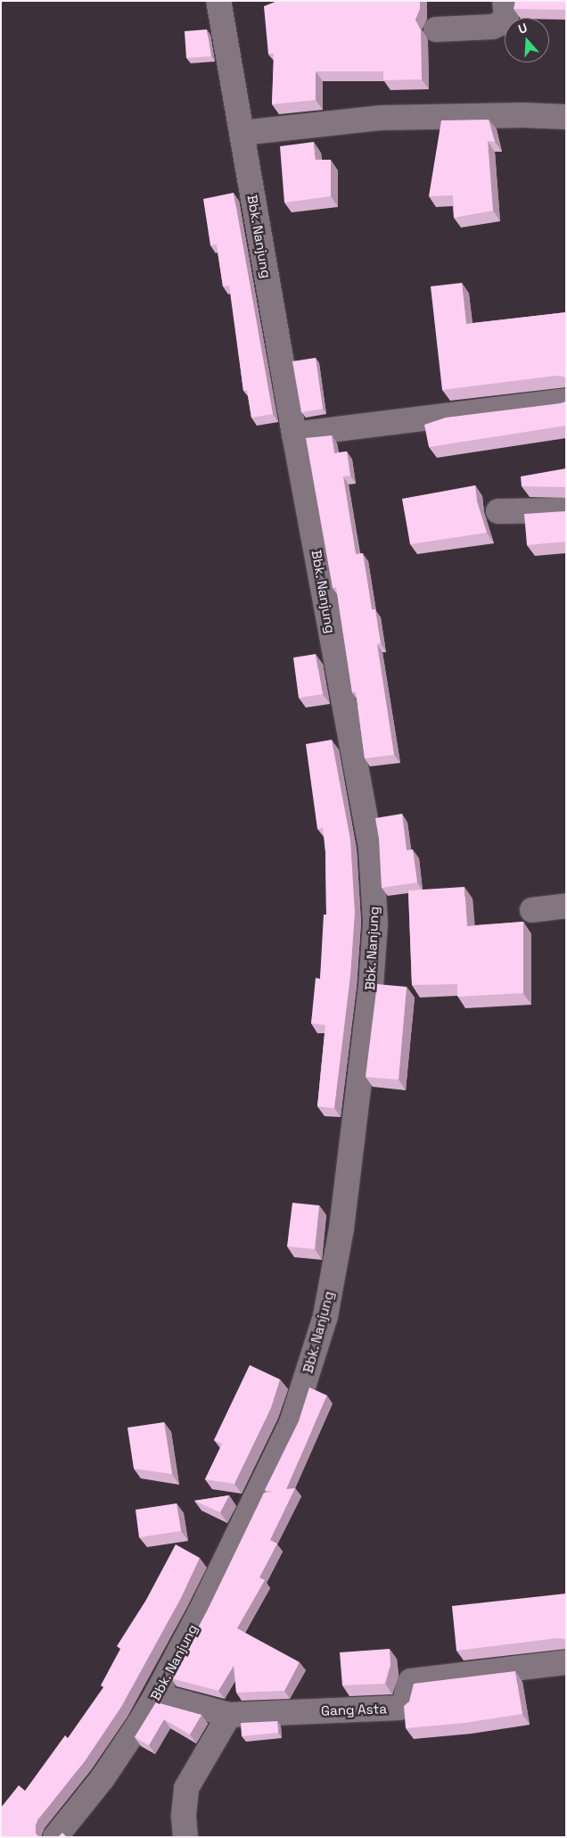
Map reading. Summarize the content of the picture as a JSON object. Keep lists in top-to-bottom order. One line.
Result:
{"streets":{"street":["Bbk. Nanjung","Gang Asta"]},"north":"top"}
